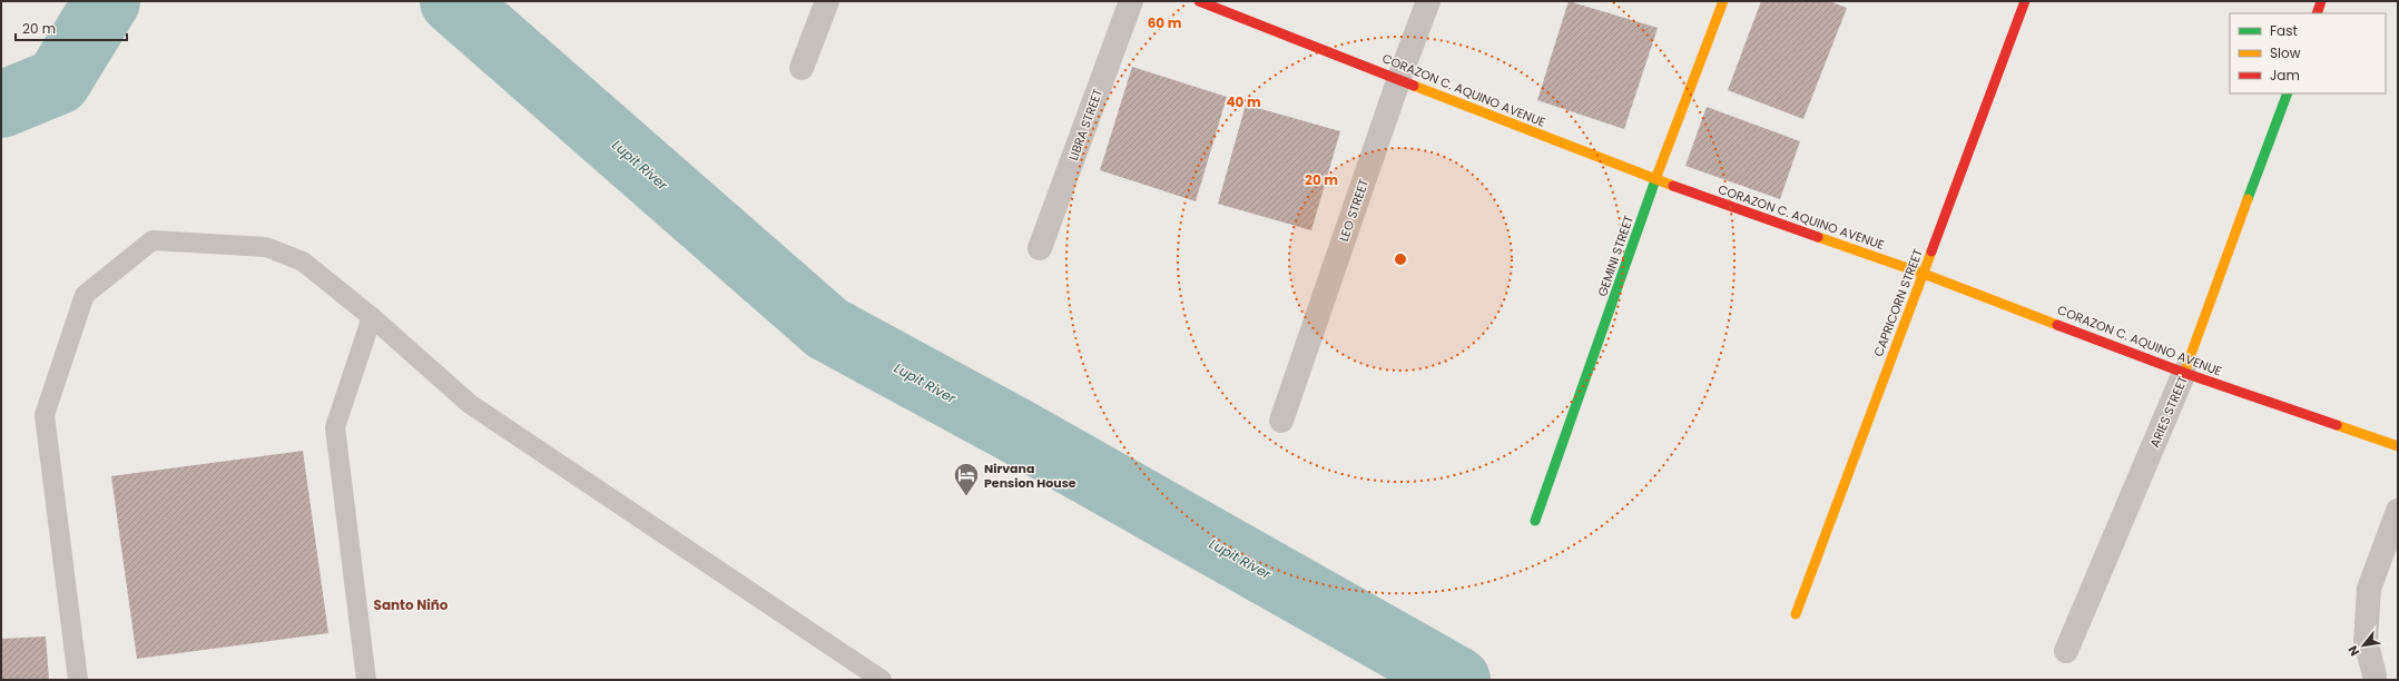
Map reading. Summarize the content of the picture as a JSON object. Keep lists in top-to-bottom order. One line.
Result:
{"streets":{"street":["CORAZON C. AQUINO AVENUE","LIBRA STREET","LEO STREET","GEMINI STREET","CAPRICORN STREET","ARIES STREET"]},"crossings":[["CORAZON C. AQUINO AVENUE","LEO STREET"],["CORAZON C. AQUINO AVENUE","GEMINI STREET"],["CORAZON C. AQUINO AVENUE","CAPRICORN STREET"],["CORAZON C. AQUINO AVENUE","ARIES STREET"]],"districts":["Santo Niño"],"water":["Lupit River"],"places":{"hotel":["Nirvana Pension House"]},"legend":["Fast","Slow","Jam"],"scale_bar":"20 m","north":"bottom left","rings":["60 m","40 m","20 m"]}
